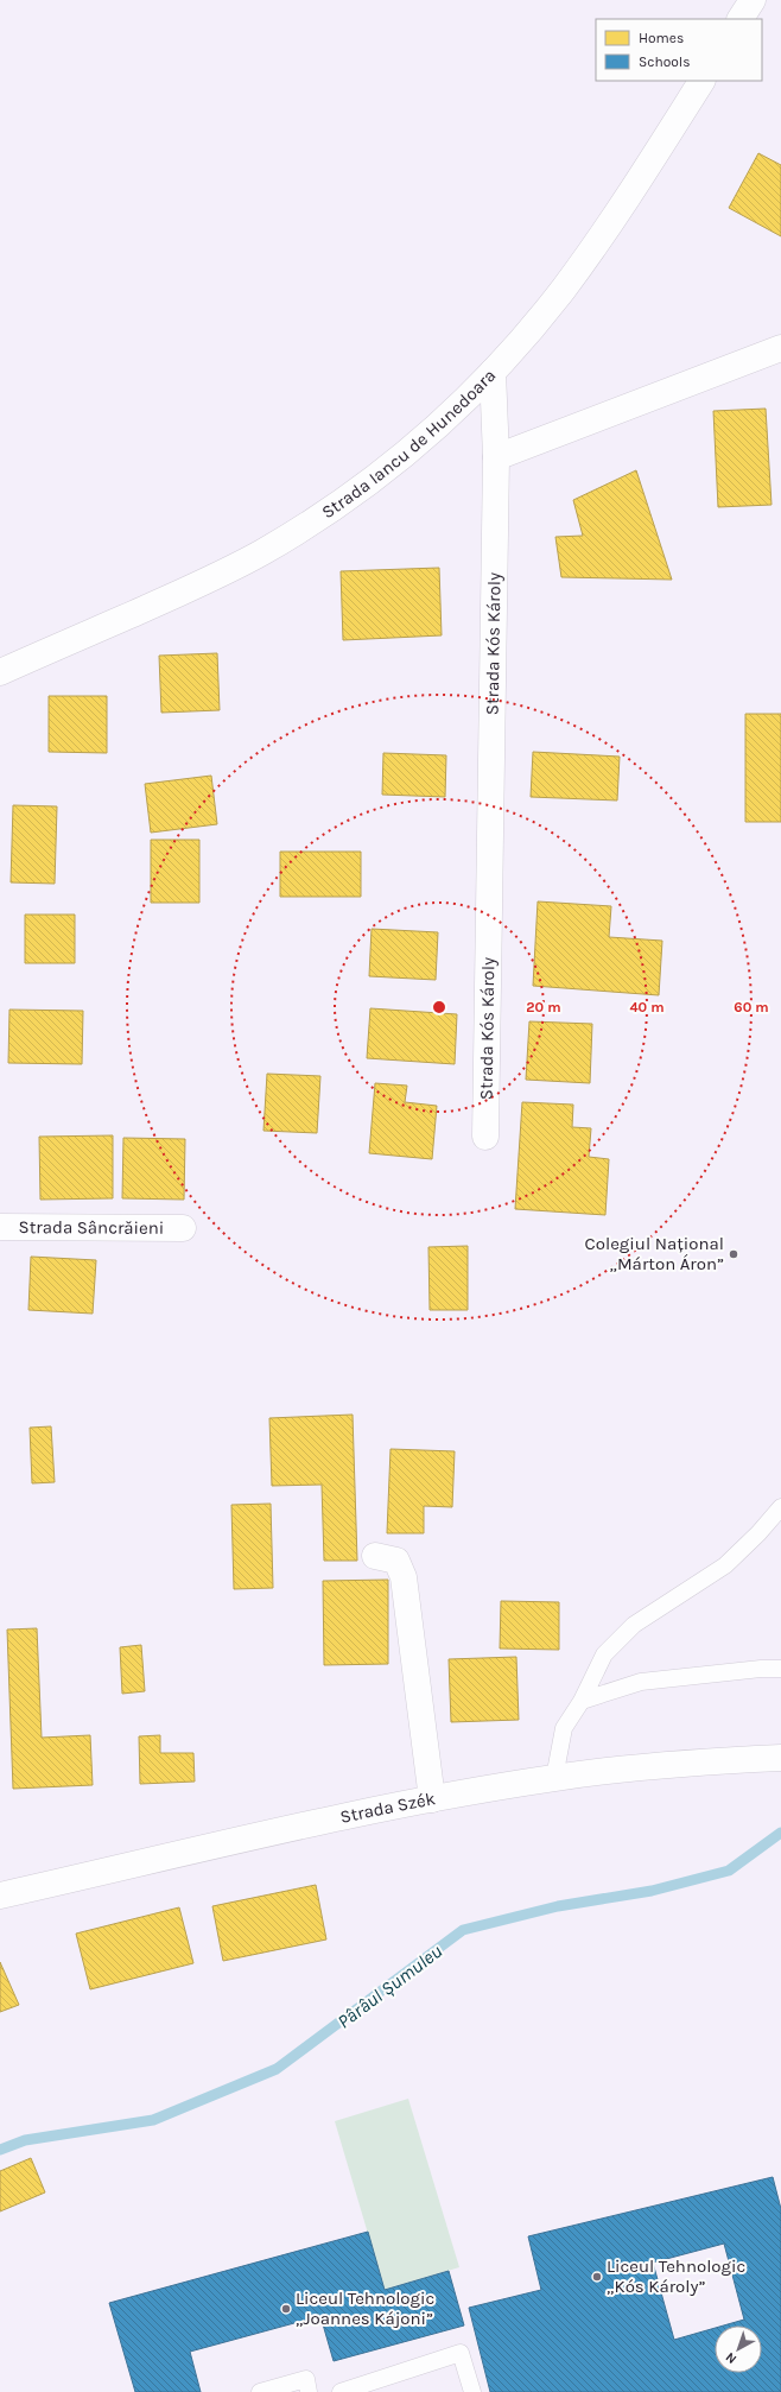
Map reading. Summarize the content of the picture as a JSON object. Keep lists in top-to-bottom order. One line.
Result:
{"streets":{"street":["Strada Iancu de Hunedoara","Strada Kós Károly","Strada Sâncrăieni","Strada Szék"]},"crossings":[["Strada Iancu de Hunedoara","Strada Kós Károly"]],"water":["Pârâul Șumuleu"],"places":["Colegiul Național „Márton Áron”","Liceul Tehnologic „Kós Károly”","Liceul Tehnologic „Joannes Kájoni”"],"legend":["Homes","Schools"],"north":"bottom left","rings":["20 m","40 m","60 m"]}
